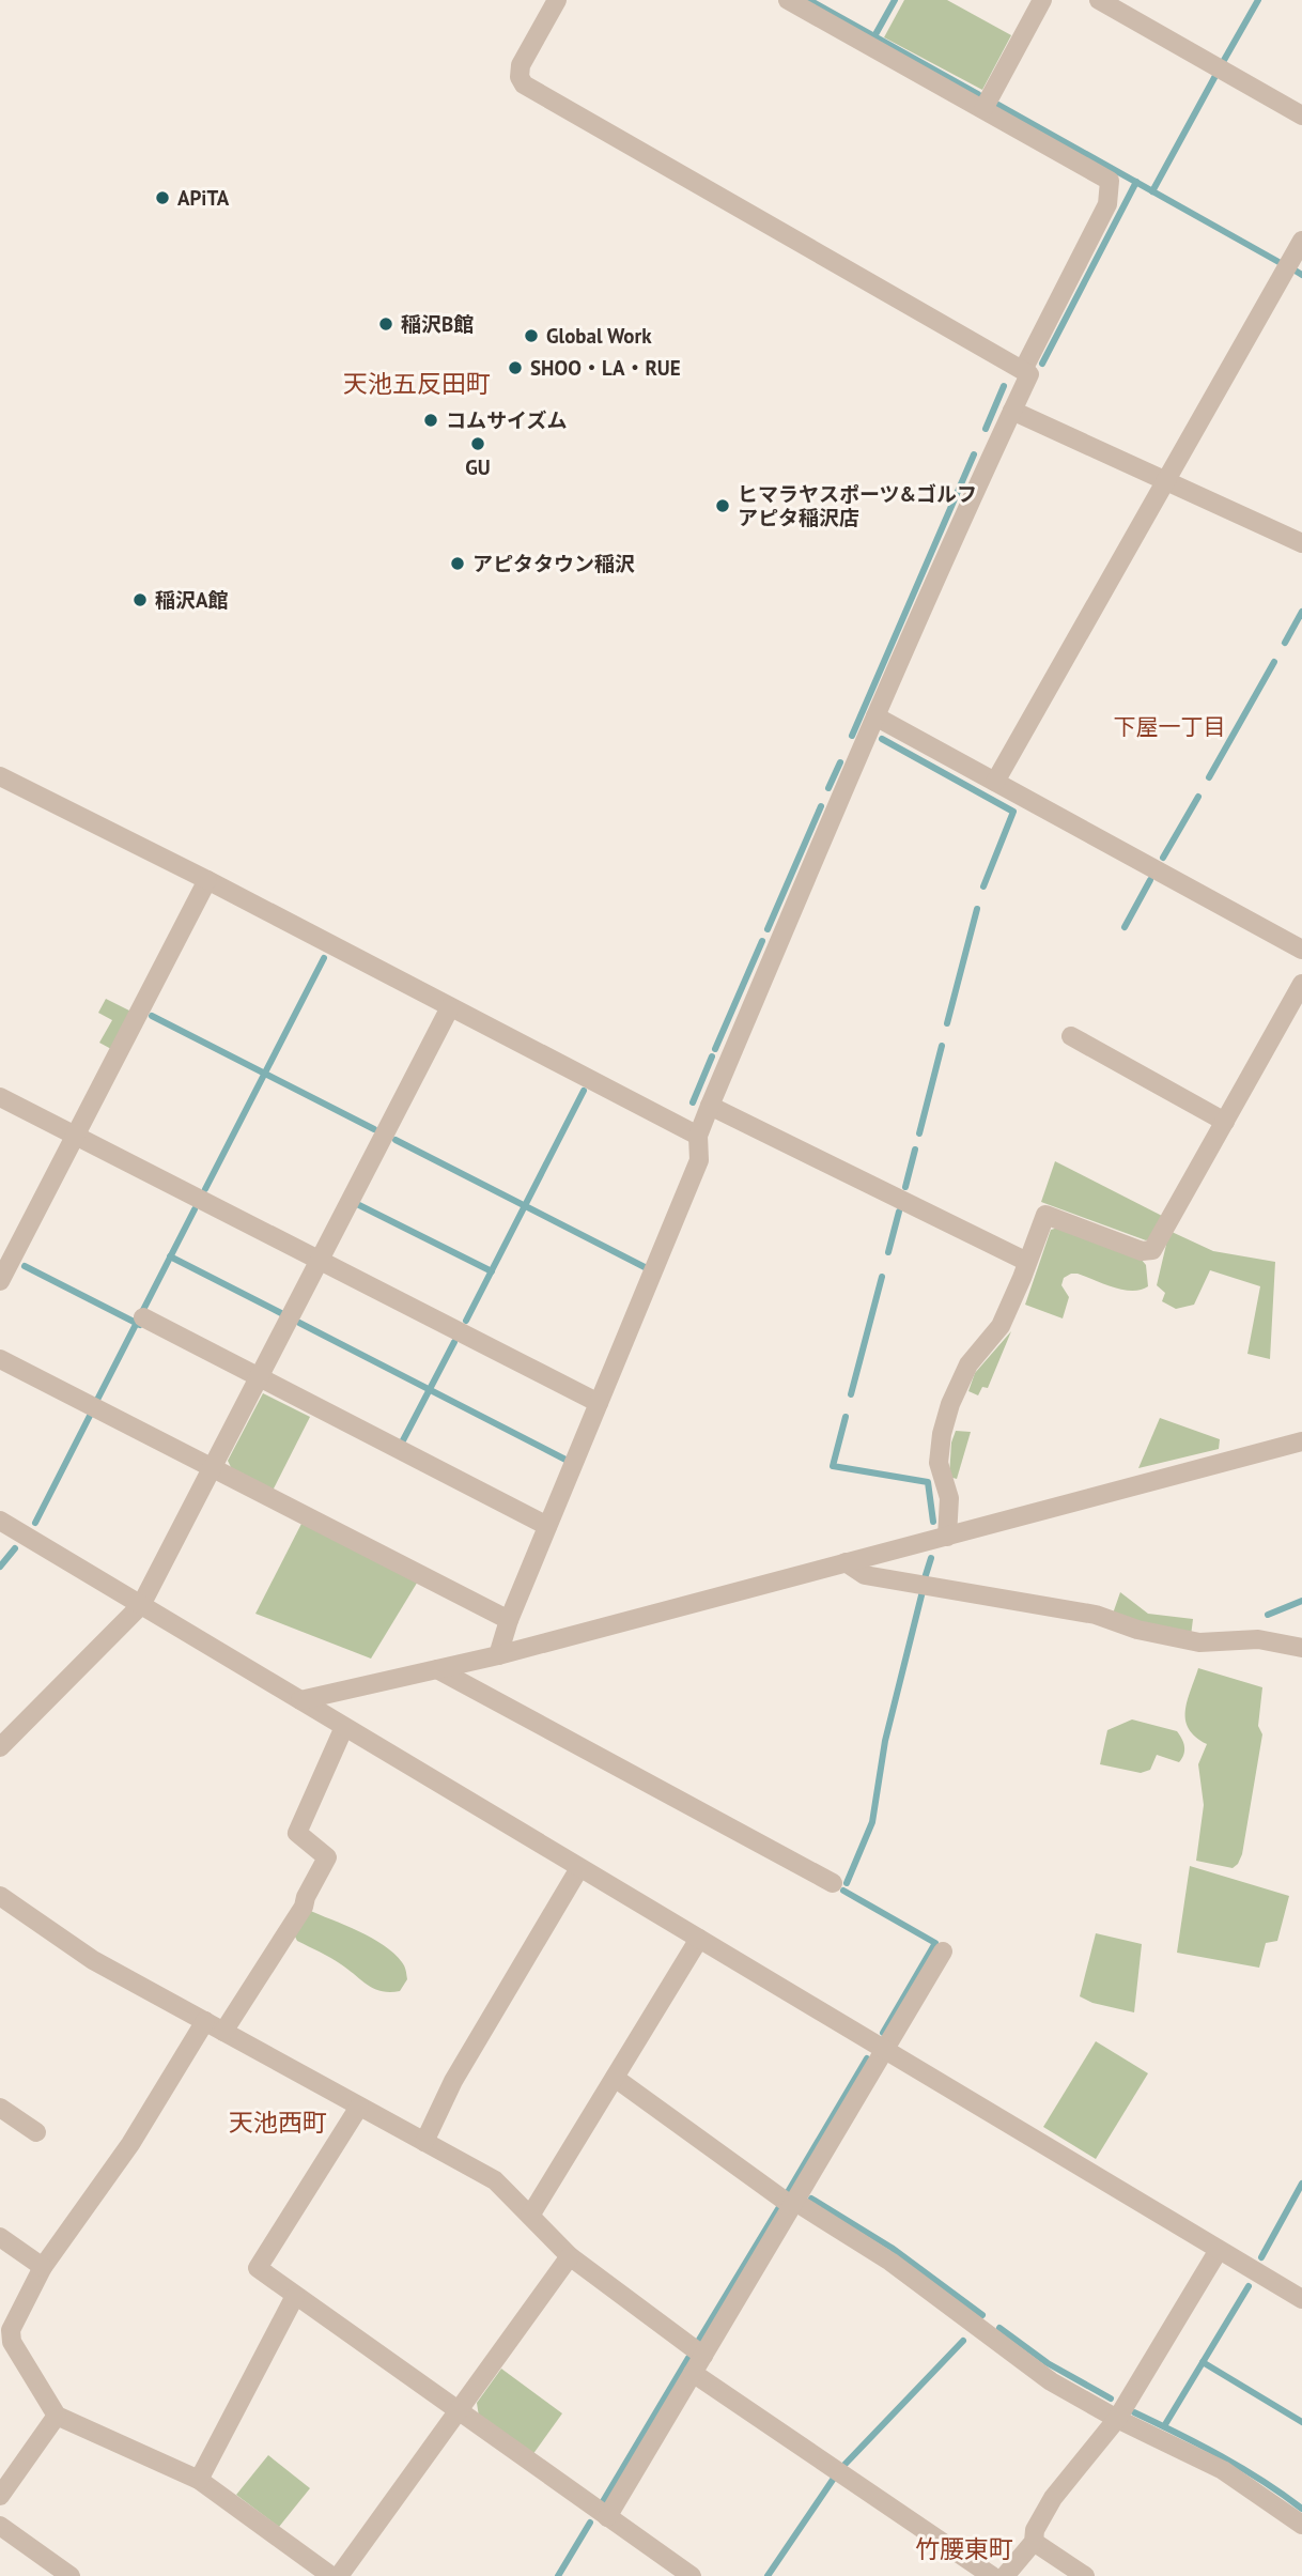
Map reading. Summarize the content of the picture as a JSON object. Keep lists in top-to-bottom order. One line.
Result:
{"districts":["天池五反田町","下屋一丁目","天池西町","竹腰東町"],"places":["APiTA","稲沢B館","Global Work","SHOO・LA・RUE","コムサイズム","GU","ヒマラヤスポーツ&ゴルフ アピタ稲沢店","アピタタウン稲沢","稲沢A館"]}
